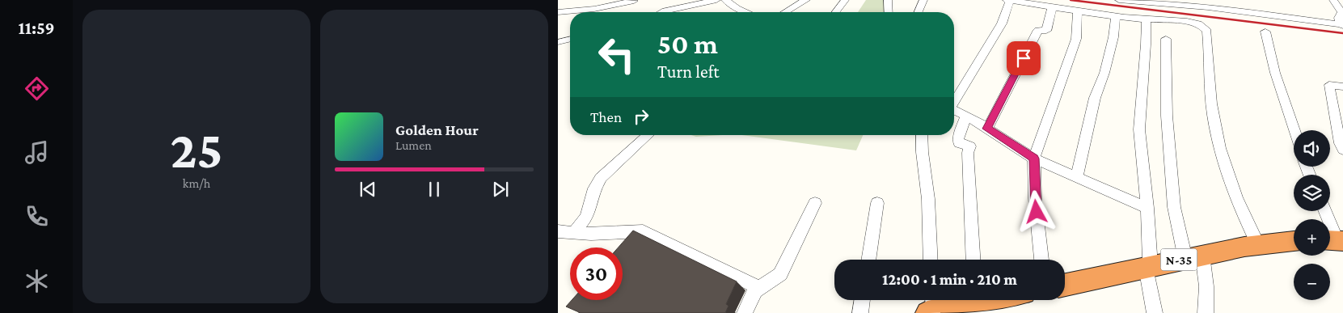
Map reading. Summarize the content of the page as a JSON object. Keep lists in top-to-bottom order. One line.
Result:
{"streets":{"highway":["N-35"]},"page":{"tabs":"11:59","tile":["25","km/h"],"turn":["50 m","Turn left"],"then":"Then","song":["Golden Hour","Lumen"],"map_buttons":["+","−"],"limit":"30","trip":"12:00 · 1 min · 210 m"}}
